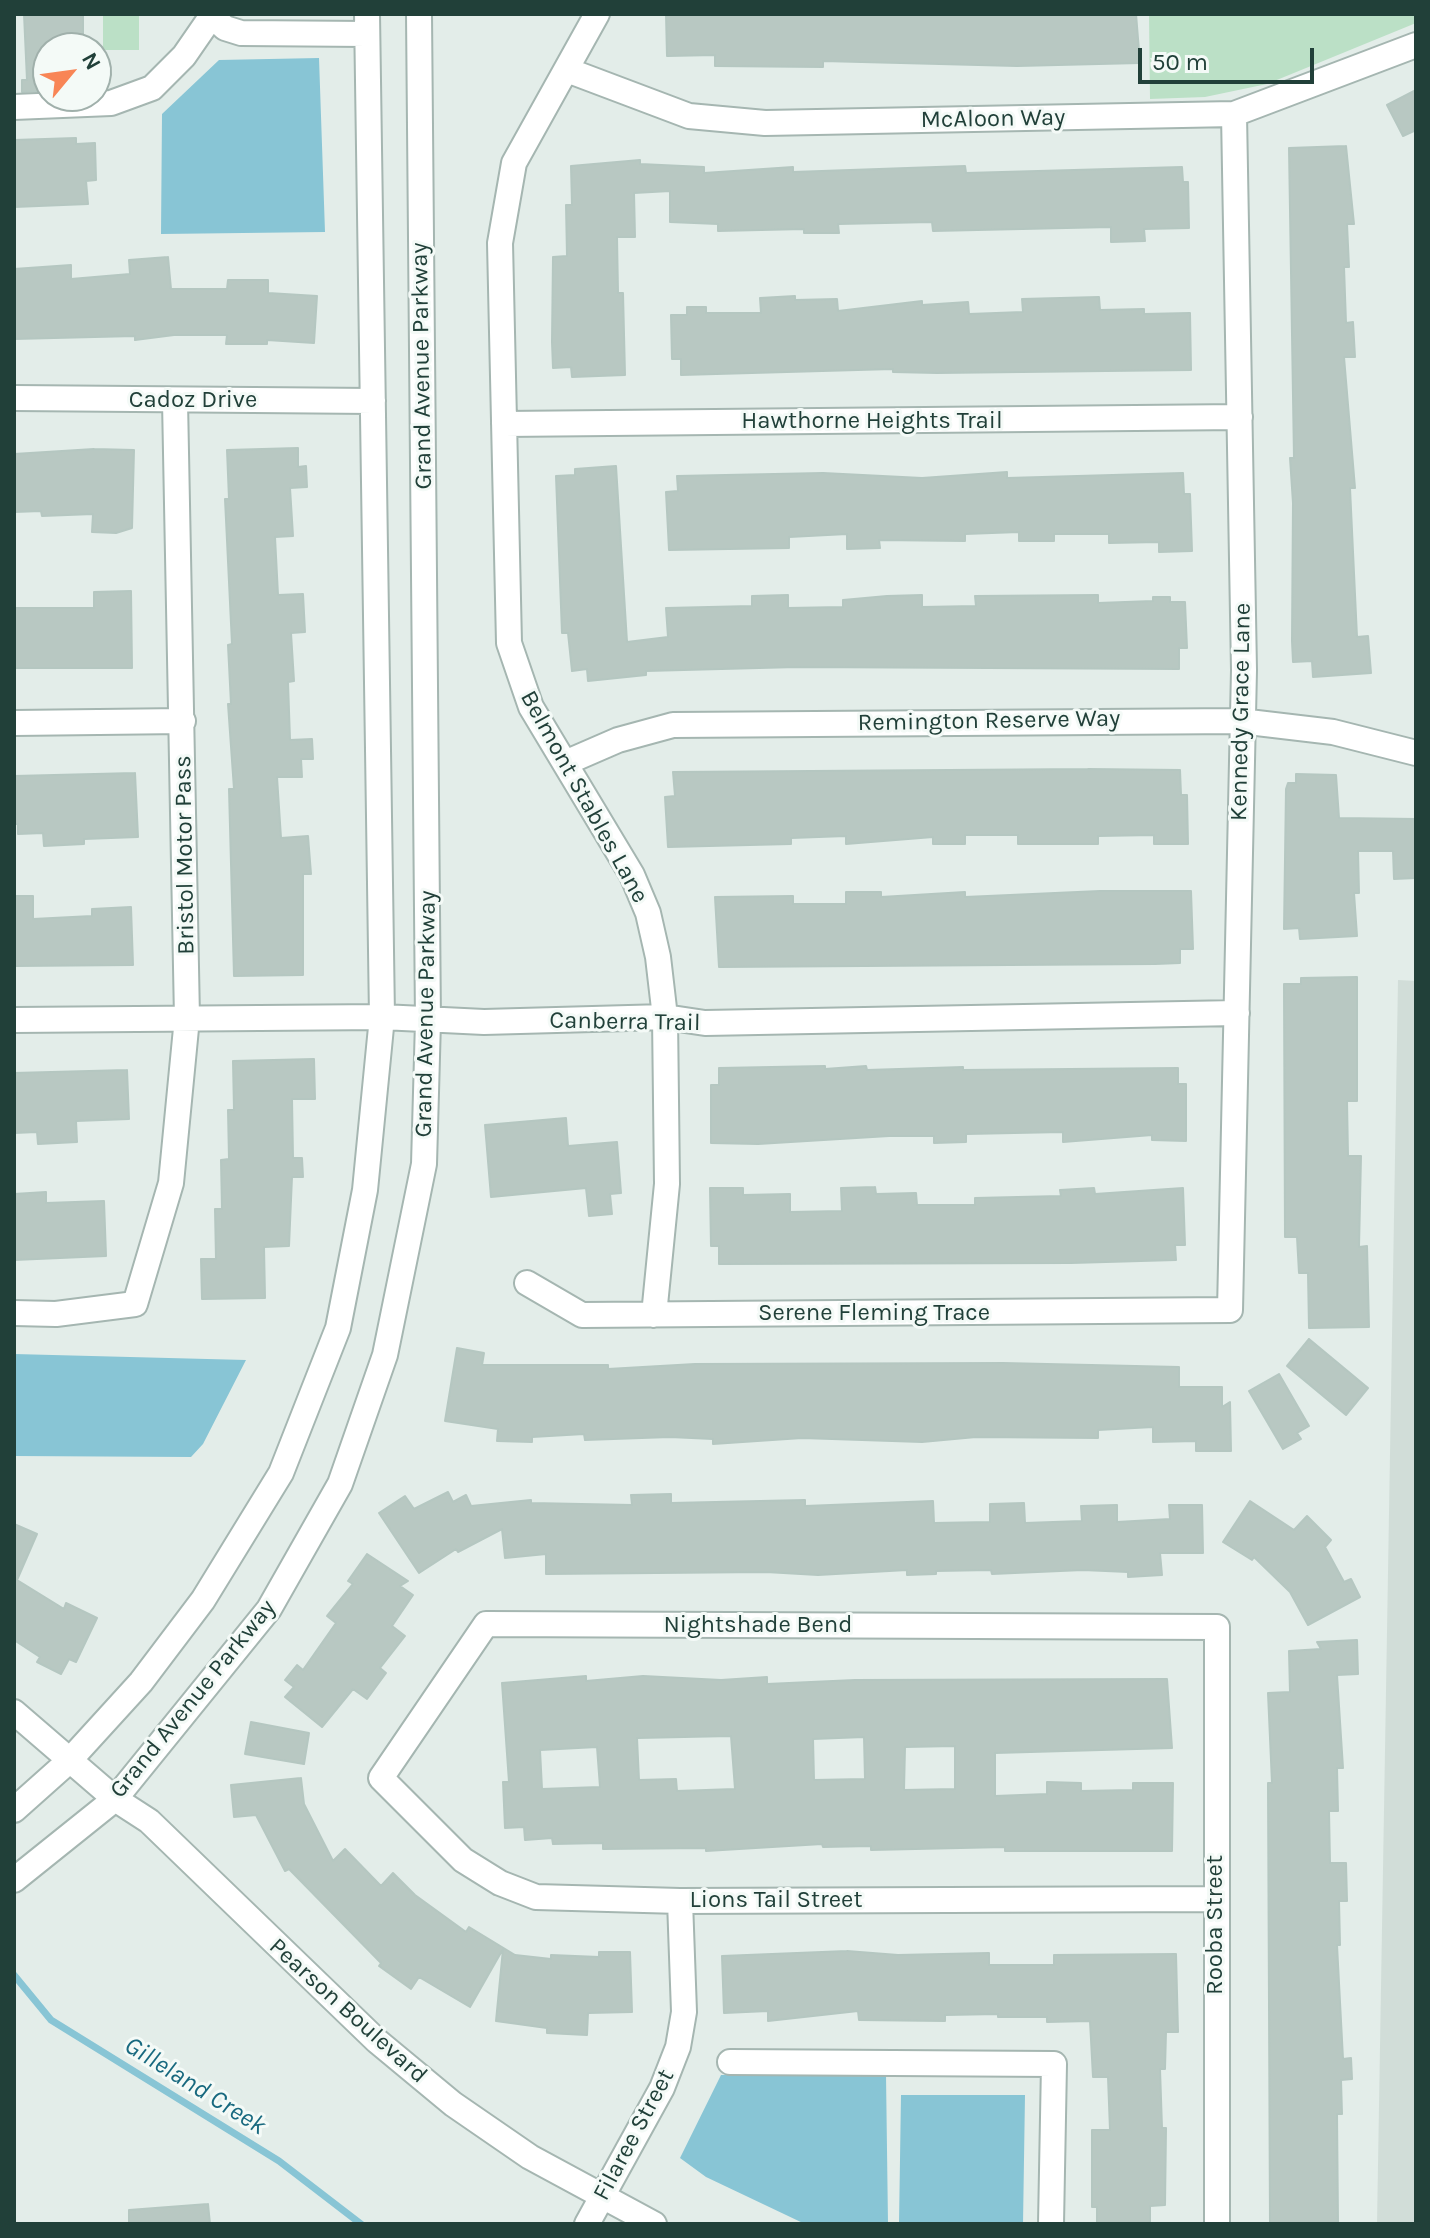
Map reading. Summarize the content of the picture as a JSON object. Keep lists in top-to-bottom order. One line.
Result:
{"streets":{"street":["McAloon Way","Grand Avenue Parkway","Cadoz Drive","Hawthorne Heights Trail","Kennedy Grace Lane","Remington Reserve Way","Belmont Stables Lane","Bristol Motor Pass","Canberra Trail","Serene Fleming Trace","Nightshade Bend","Lions Tail Street","Rooba Street","Pearson Boulevard","Filaree Street"]},"crossings":[["McAloon Way","Kennedy Grace Lane"],["McAloon Way","Belmont Stables Lane"],["Grand Avenue Parkway","Cadoz Drive"],["Grand Avenue Parkway","Canberra Trail"],["Grand Avenue Parkway","Pearson Boulevard"],["Cadoz Drive","Bristol Motor Pass"],["Hawthorne Heights Trail","Kennedy Grace Lane"],["Hawthorne Heights Trail","Belmont Stables Lane"],["Kennedy Grace Lane","Remington Reserve Way"],["Kennedy Grace Lane","Canberra Trail"],["Kennedy Grace Lane","Serene Fleming Trace"],["Remington Reserve Way","Belmont Stables Lane"],["Belmont Stables Lane","Canberra Trail"],["Belmont Stables Lane","Serene Fleming Trace"],["Bristol Motor Pass","Canberra Trail"],["Nightshade Bend","Lions Tail Street"],["Nightshade Bend","Rooba Street"],["Lions Tail Street","Rooba Street"],["Lions Tail Street","Filaree Street"],["Pearson Boulevard","Filaree Street"]],"water":["Gilleland Creek"],"scale_bar":"50 m","north":"top right"}
